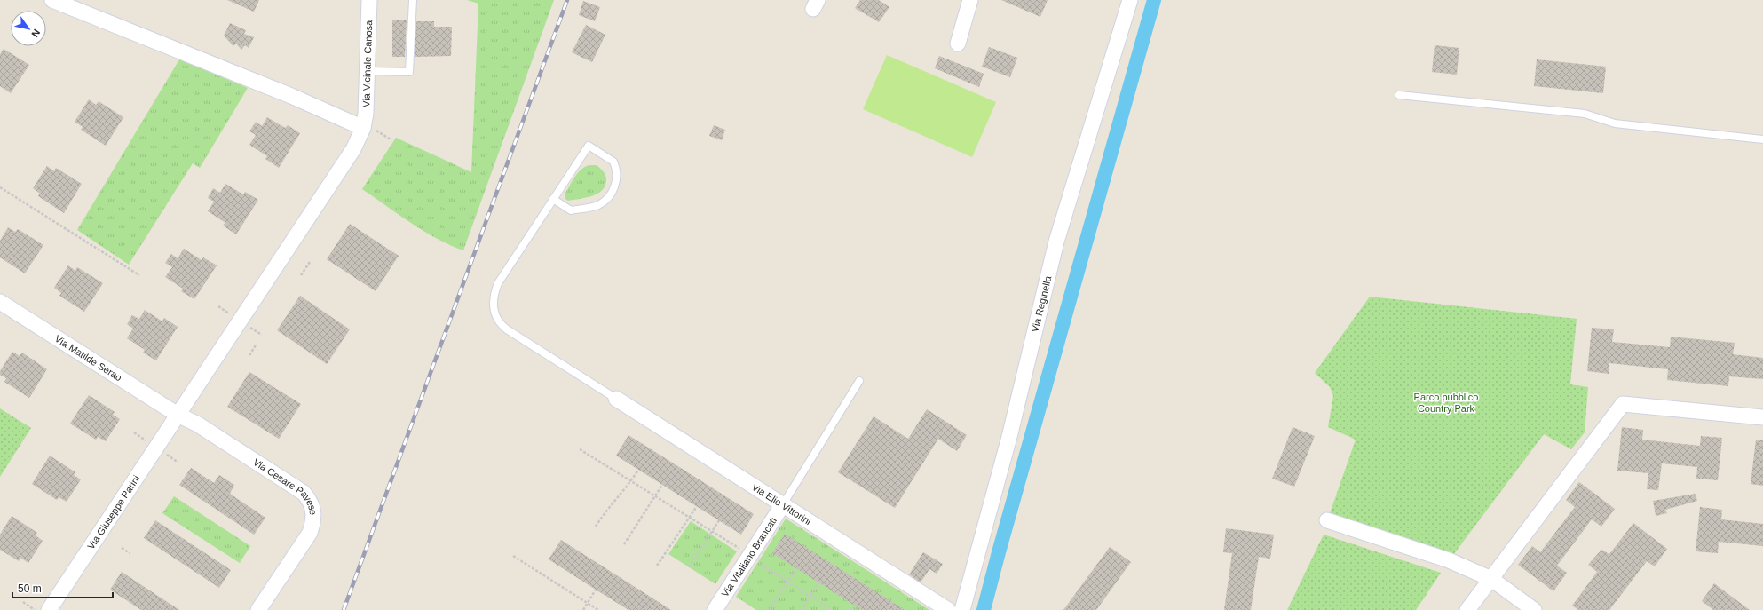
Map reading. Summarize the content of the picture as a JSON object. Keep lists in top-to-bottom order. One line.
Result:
{"streets":{"street":["Via Vicinale Canosa","Via Reginella","Via Matilde Serao","Via Cesare Pavese","Via Elio Vittorini","Via Giuseppe Parini","Via Vitaliano Brancati"]},"crossings":[["Via Vicinale Canosa","Via Giuseppe Parini"],["Via Matilde Serao","Via Cesare Pavese"],["Via Matilde Serao","Via Giuseppe Parini"],["Via Cesare Pavese","Via Giuseppe Parini"],["Via Elio Vittorini","Via Vitaliano Brancati"]],"parks":["Parco pubblico Country Park"],"scale_bar":"50 m","north":"bottom right"}
